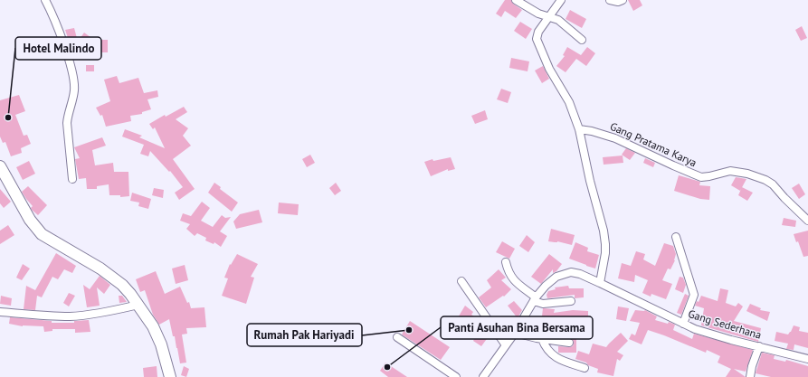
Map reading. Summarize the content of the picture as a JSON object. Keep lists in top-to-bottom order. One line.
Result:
{"streets":{"street":["Gang Pratama Karya","Gang Sederhana"]},"places":["Hotel Malindo","Rumah Pak Hariyadi","Panti Asuhan Bina Bersama"]}
